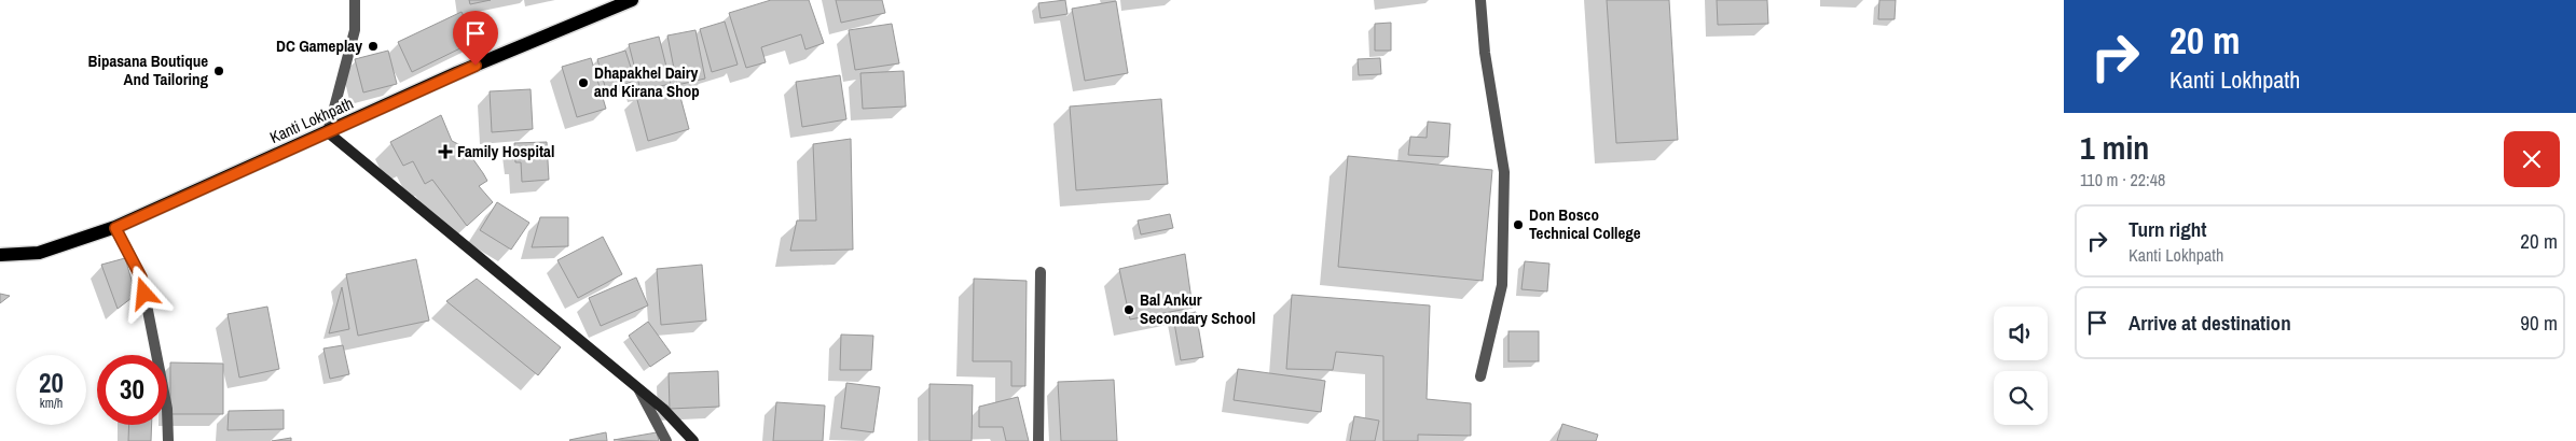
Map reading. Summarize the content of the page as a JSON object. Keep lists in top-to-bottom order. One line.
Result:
{"streets":{"main road":["Kanti Lokhpath"]},"places":{"other":["DC Gameplay","Bipasana Boutique And Tailoring","Dhapakhel Dairy and Kirana Shop","Don Bosco Technical College","Bal Ankur Secondary School"],"health":["Family Hospital"]},"page":{"turn":["20 m","Kanti Lokhpath"],"heading":["1 min","110 m · 22:48"],"list":[{"name":"Turn right","note":"Kanti Lokhpath","value":"20 m"},{"name":"Arrive at destination","value":"90 m"}],"speed":"20 km/h","limit":"30"}}
